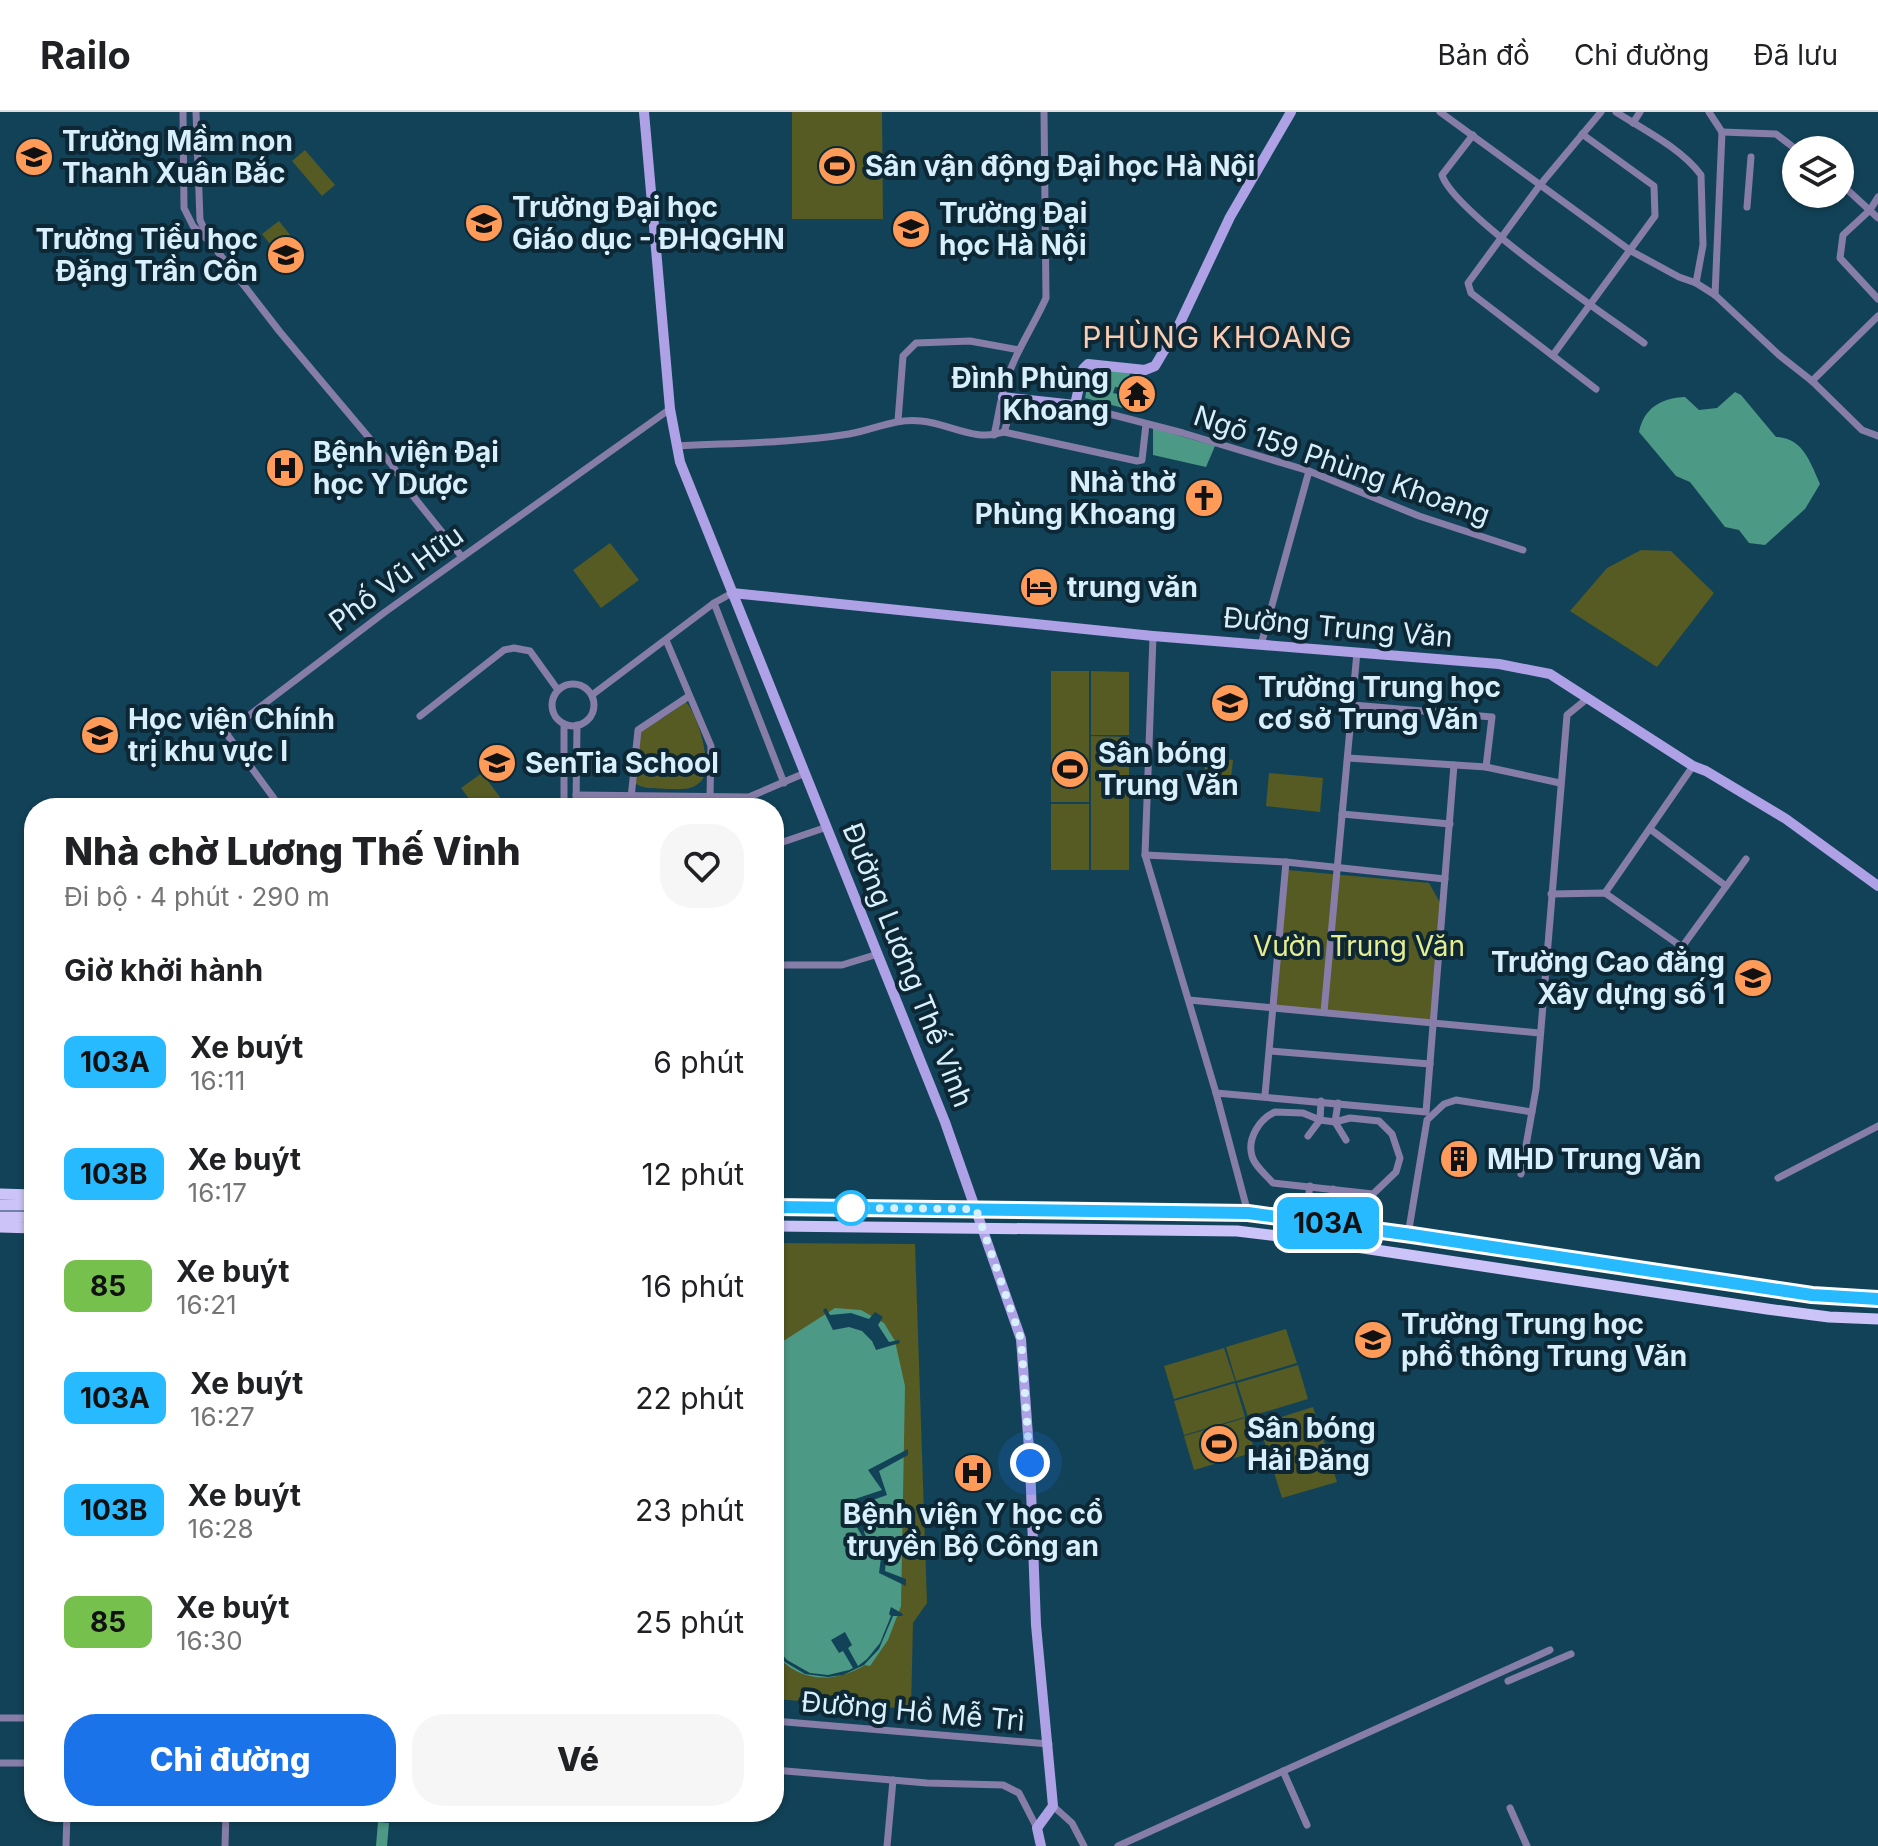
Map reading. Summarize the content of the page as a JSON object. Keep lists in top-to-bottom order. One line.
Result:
{"streets":{"street":["Ngõ 159 Phùng Khoang","Phố Vũ Hữu","Đường Trung Văn","Đường Lương Thế Vinh","Đường Hồ Mễ Trì"]},"crossings":[["Phố Vũ Hữu","Đường Lương Thế Vinh"],["Đường Trung Văn","Đường Lương Thế Vinh"],["Đường Lương Thế Vinh","Đường Hồ Mễ Trì"]],"districts":["PHÙNG KHOANG"],"parks":["Vườn Trung Văn"],"places":{"school or university":["Trường Mầm non Thanh Xuân Bắc","Trường Đại học Giáo dục - ĐHQGHN","Trường Đại học Hà Nội","Trường Tiểu học Đặng Trần Côn","Trường Trung học cơ sở Trung Văn","Học viện Chính trị khu vực I","SenTia School","Trường Cao đẳng Xây dựng số 1","Trường Trung học phổ thông Trung Văn"],"sports":["Sân vận động Đại học Hà Nội","Sân bóng Trung Văn","Sân bóng Hải Đăng"],"temple":["Đình Phùng Khoang"],"hospital":["Bệnh viện Đại học Y Dược","Bệnh viện Y học cổ truyền Bộ Công an"],"church":["Nhà thờ Phùng Khoang"],"hotel":["trung văn"],"building":["MHD Trung Văn"]},"lines":["bus line 103A"],"page":{"header":"Railo","nav":["Bản đồ","Chỉ đường","Đã lưu"],"on_map":"103A","heading":[["Nhà chờ Lương Thế Vinh","Đi bộ · 4 phút · 290 m"],"Giờ khởi hành"],"list":[{"mark":"103A","name":"Xe buýt","note":"16:11","value":"6 phút"},{"mark":"103B","name":"Xe buýt","note":"16:17","value":"12 phút"},{"mark":"85","name":"Xe buýt","note":"16:21","value":"16 phút"},{"mark":"103A","name":"Xe buýt","note":"16:27","value":"22 phút"},{"mark":"103B","name":"Xe buýt","note":"16:28","value":"23 phút"},{"mark":"85","name":"Xe buýt","note":"16:30","value":"25 phút"}],"buttons":["Chỉ đường","Vé"]}}
